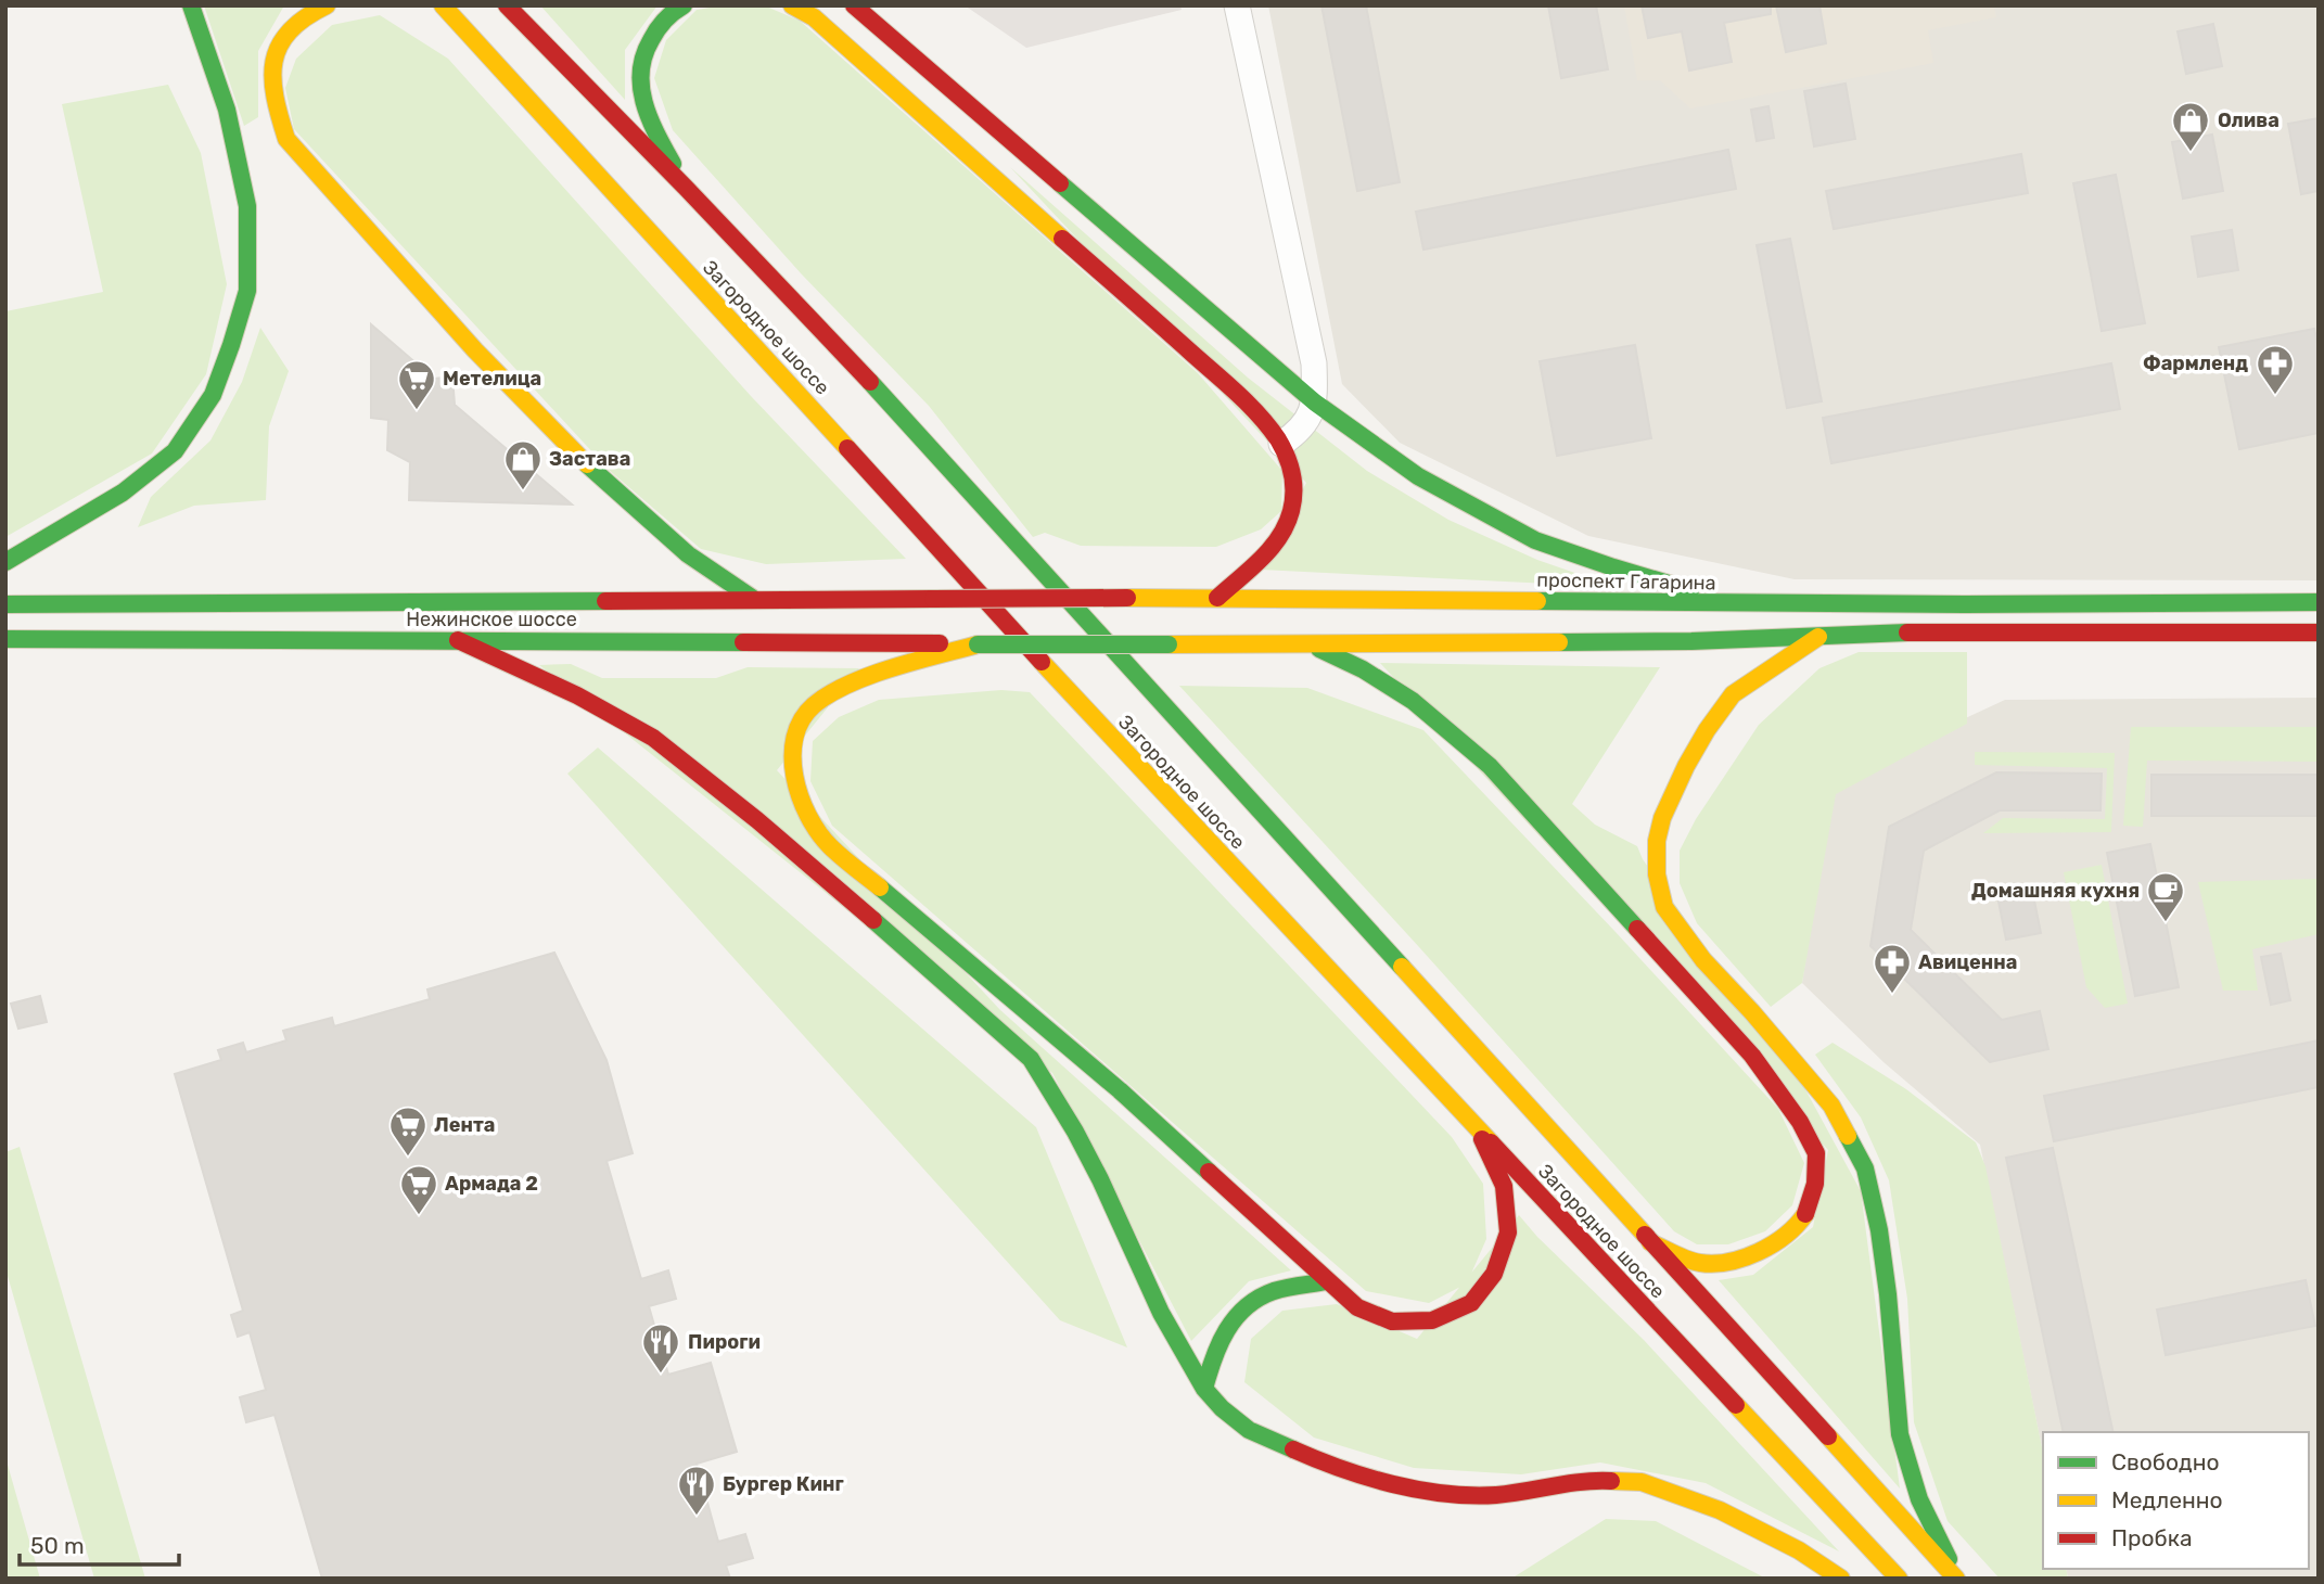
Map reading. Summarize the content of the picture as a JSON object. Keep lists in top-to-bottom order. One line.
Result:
{"streets":{"main road":["Загородное шоссе","проспект Гагарина","Нежинское шоссе"]},"crossings":[["проспект Гагарина","Нежинское шоссе"]],"places":{"shop":["Олива","Застава"],"pharmacy":["Фармленд","Авиценна"],"supermarket":["Метелица","Лента","Армада 2"],"cafe":["Домашняя кухня"],"restaurant":["Пироги","Бургер Кинг"]},"legend":["Свободно","Медленно","Пробка"],"scale_bar":"50 m"}
